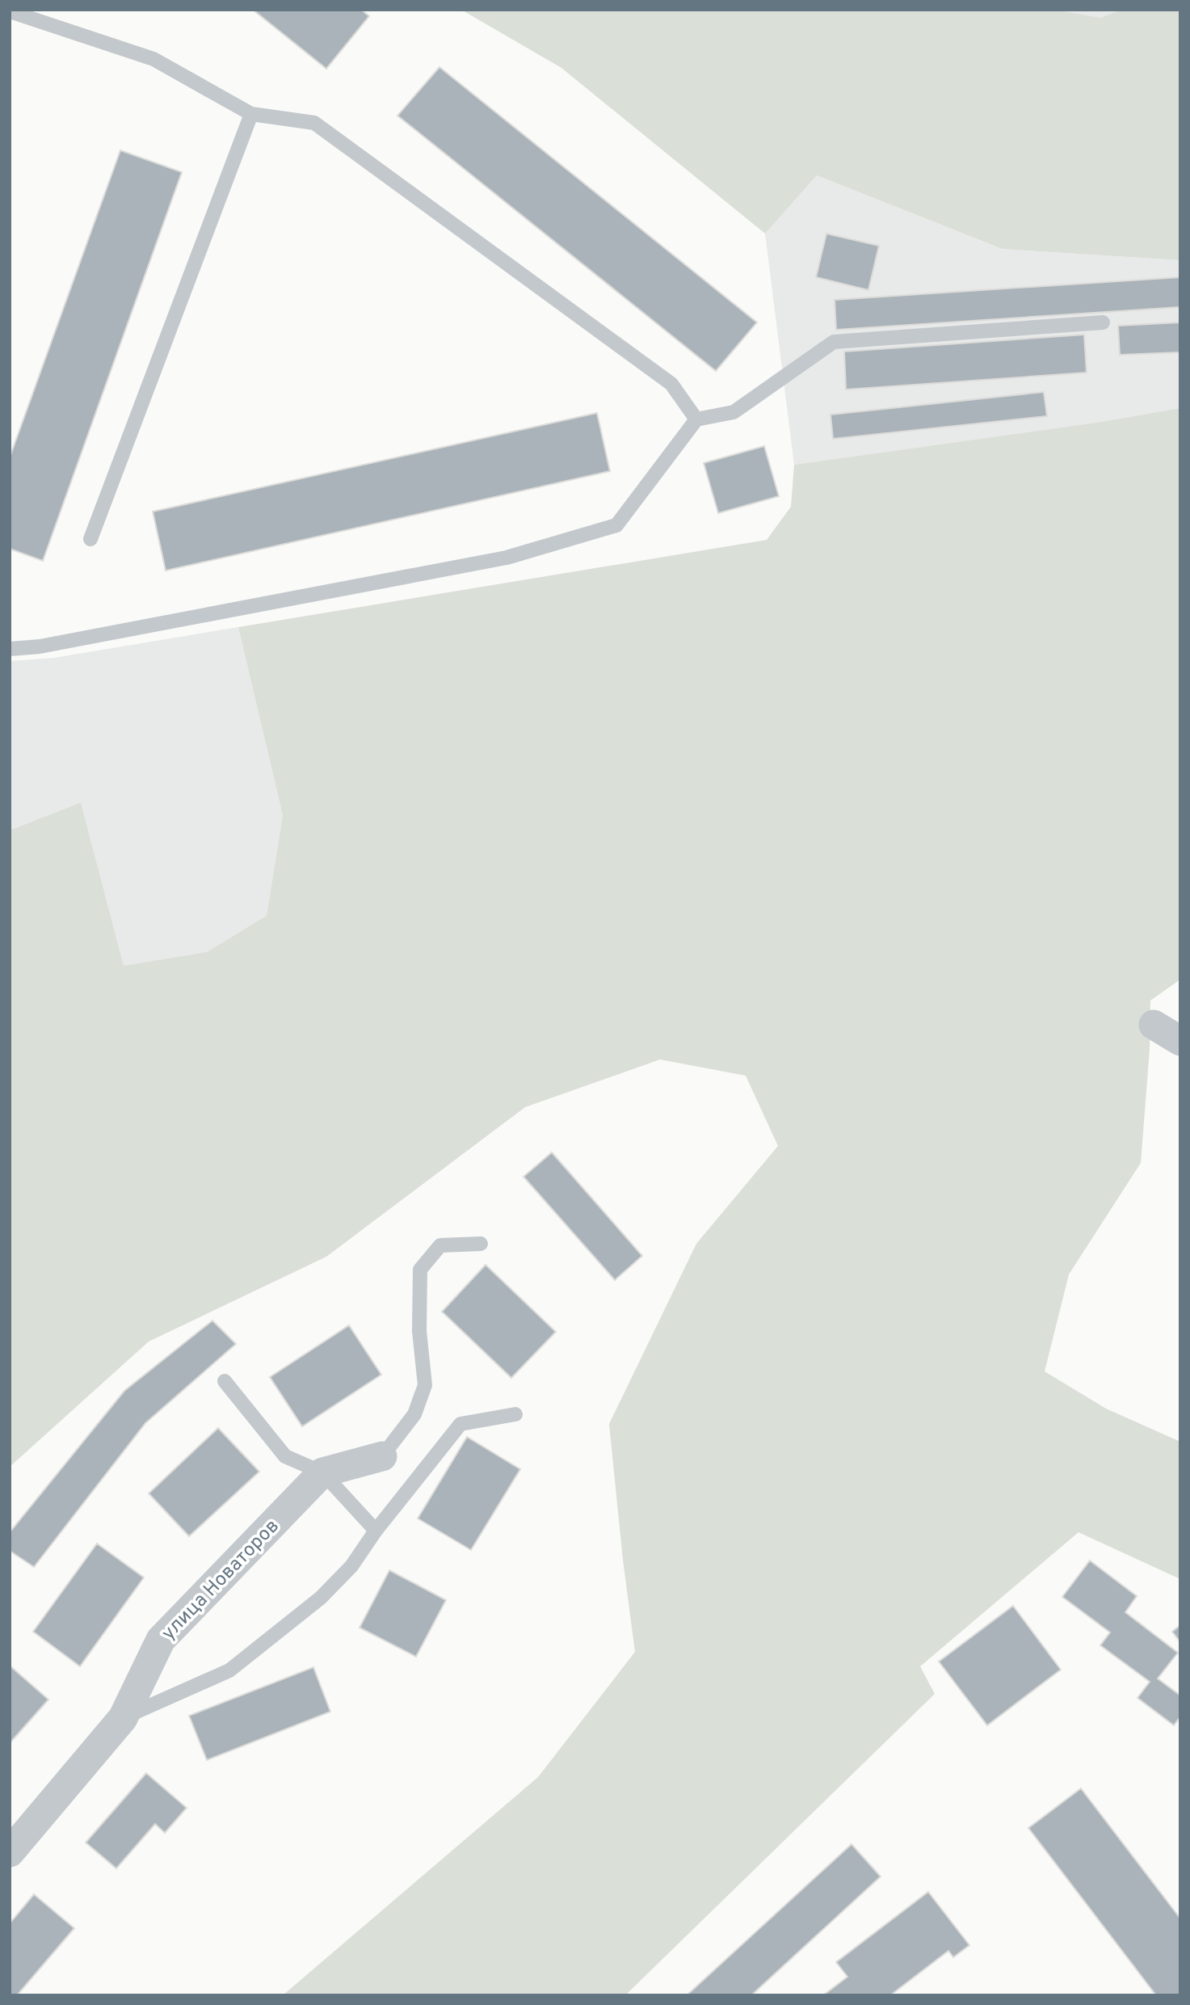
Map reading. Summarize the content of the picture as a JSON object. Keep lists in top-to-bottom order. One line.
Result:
{"streets":{"street":["улица Новаторов"]}}
